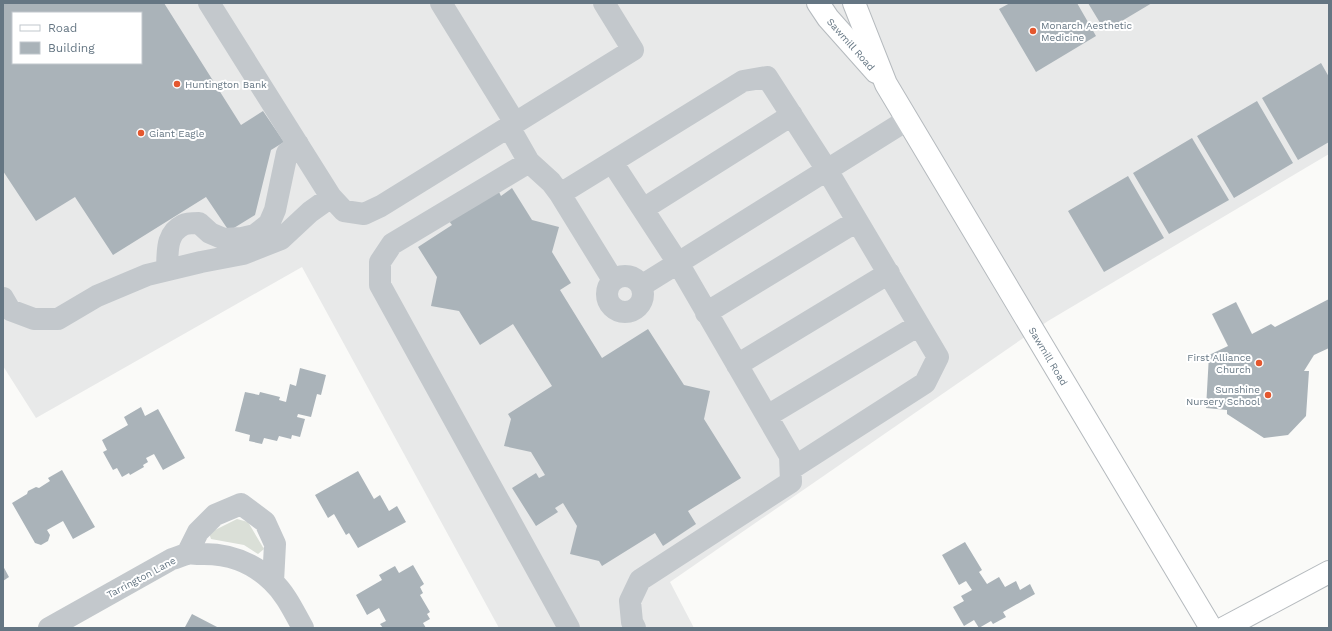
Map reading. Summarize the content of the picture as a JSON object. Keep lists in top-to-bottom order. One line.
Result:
{"streets":{"main road":["Sawmill Road"],"street":["Tarrington Lane"]},"places":["Monarch Aesthetic Medicine","Huntington Bank","Giant Eagle","First Alliance Church","Sunshine Nursery School"],"legend":["Road","Building"]}
